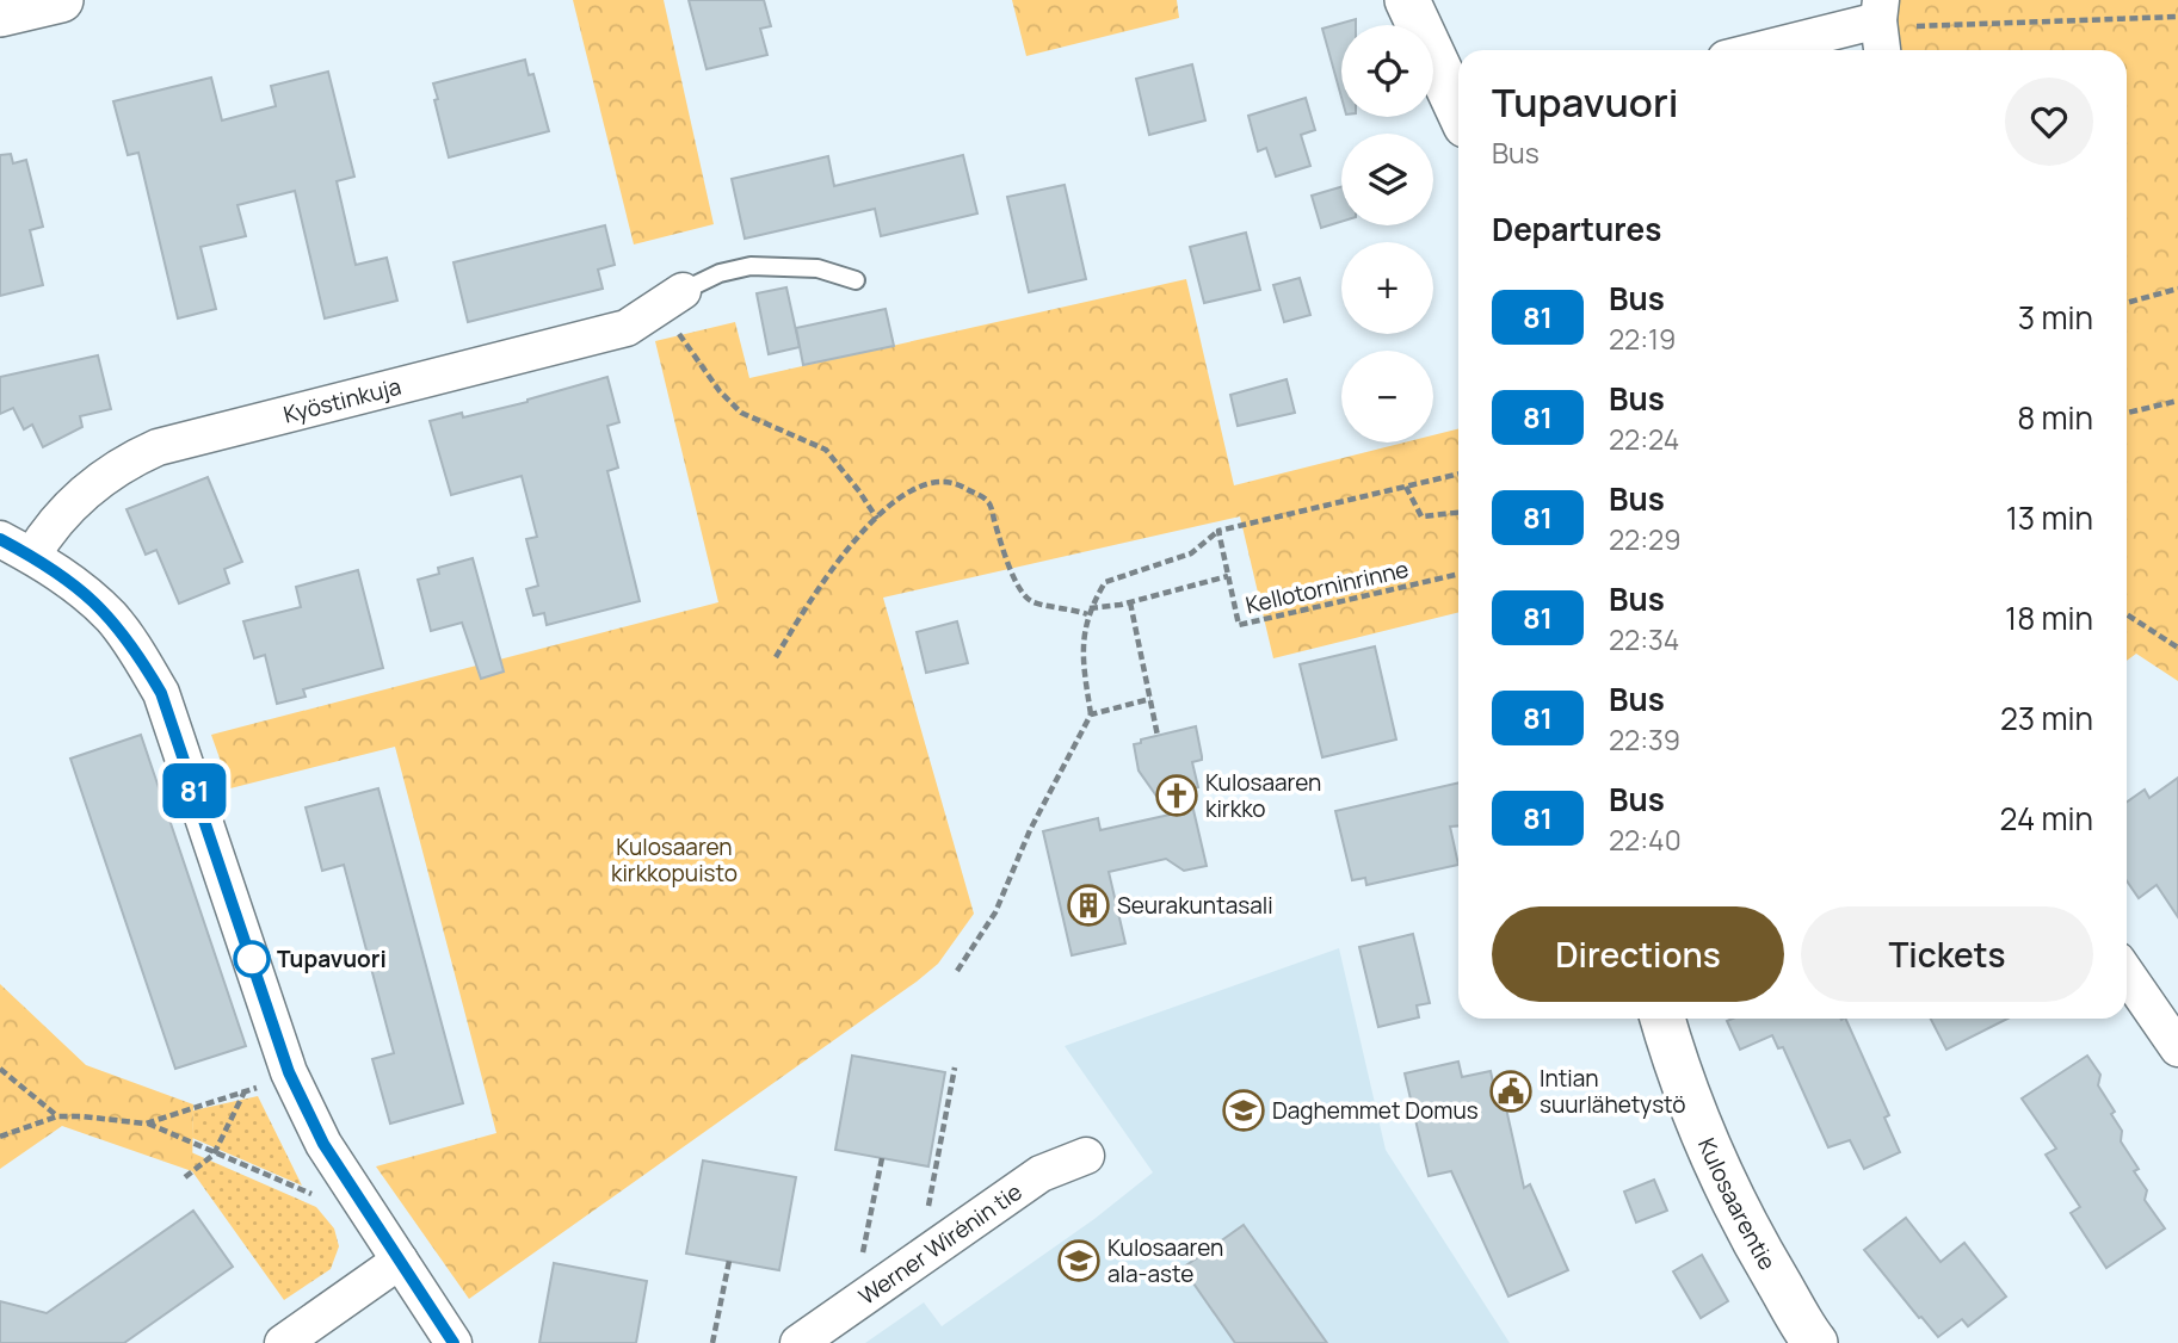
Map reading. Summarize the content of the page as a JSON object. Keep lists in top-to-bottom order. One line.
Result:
{"streets":{"street":["Kyöstinkuja","Kulosaarentie","Werner Wirénin tie"],"path":["Kellotorninrinne"]},"parks":["Kulosaaren kirkkopuisto"],"places":{"church":["Kulosaaren kirkko"],"building":["Seurakuntasali"],"other":["Tupavuori"],"public building":["Intian suurlähetystö"],"school or university":["Daghemmet Domus","Kulosaaren ala-aste"]},"lines":["bus line 81"],"page":{"on_map":"81","map_buttons":["+","−"],"heading":[["Tupavuori","Bus"],"Departures"],"list":[{"mark":"81","name":"Bus","note":"22:19","value":"3 min"},{"mark":"81","name":"Bus","note":"22:24","value":"8 min"},{"mark":"81","name":"Bus","note":"22:29","value":"13 min"},{"mark":"81","name":"Bus","note":"22:34","value":"18 min"},{"mark":"81","name":"Bus","note":"22:39","value":"23 min"},{"mark":"81","name":"Bus","note":"22:40","value":"24 min"}],"buttons":["Directions","Tickets"]}}
